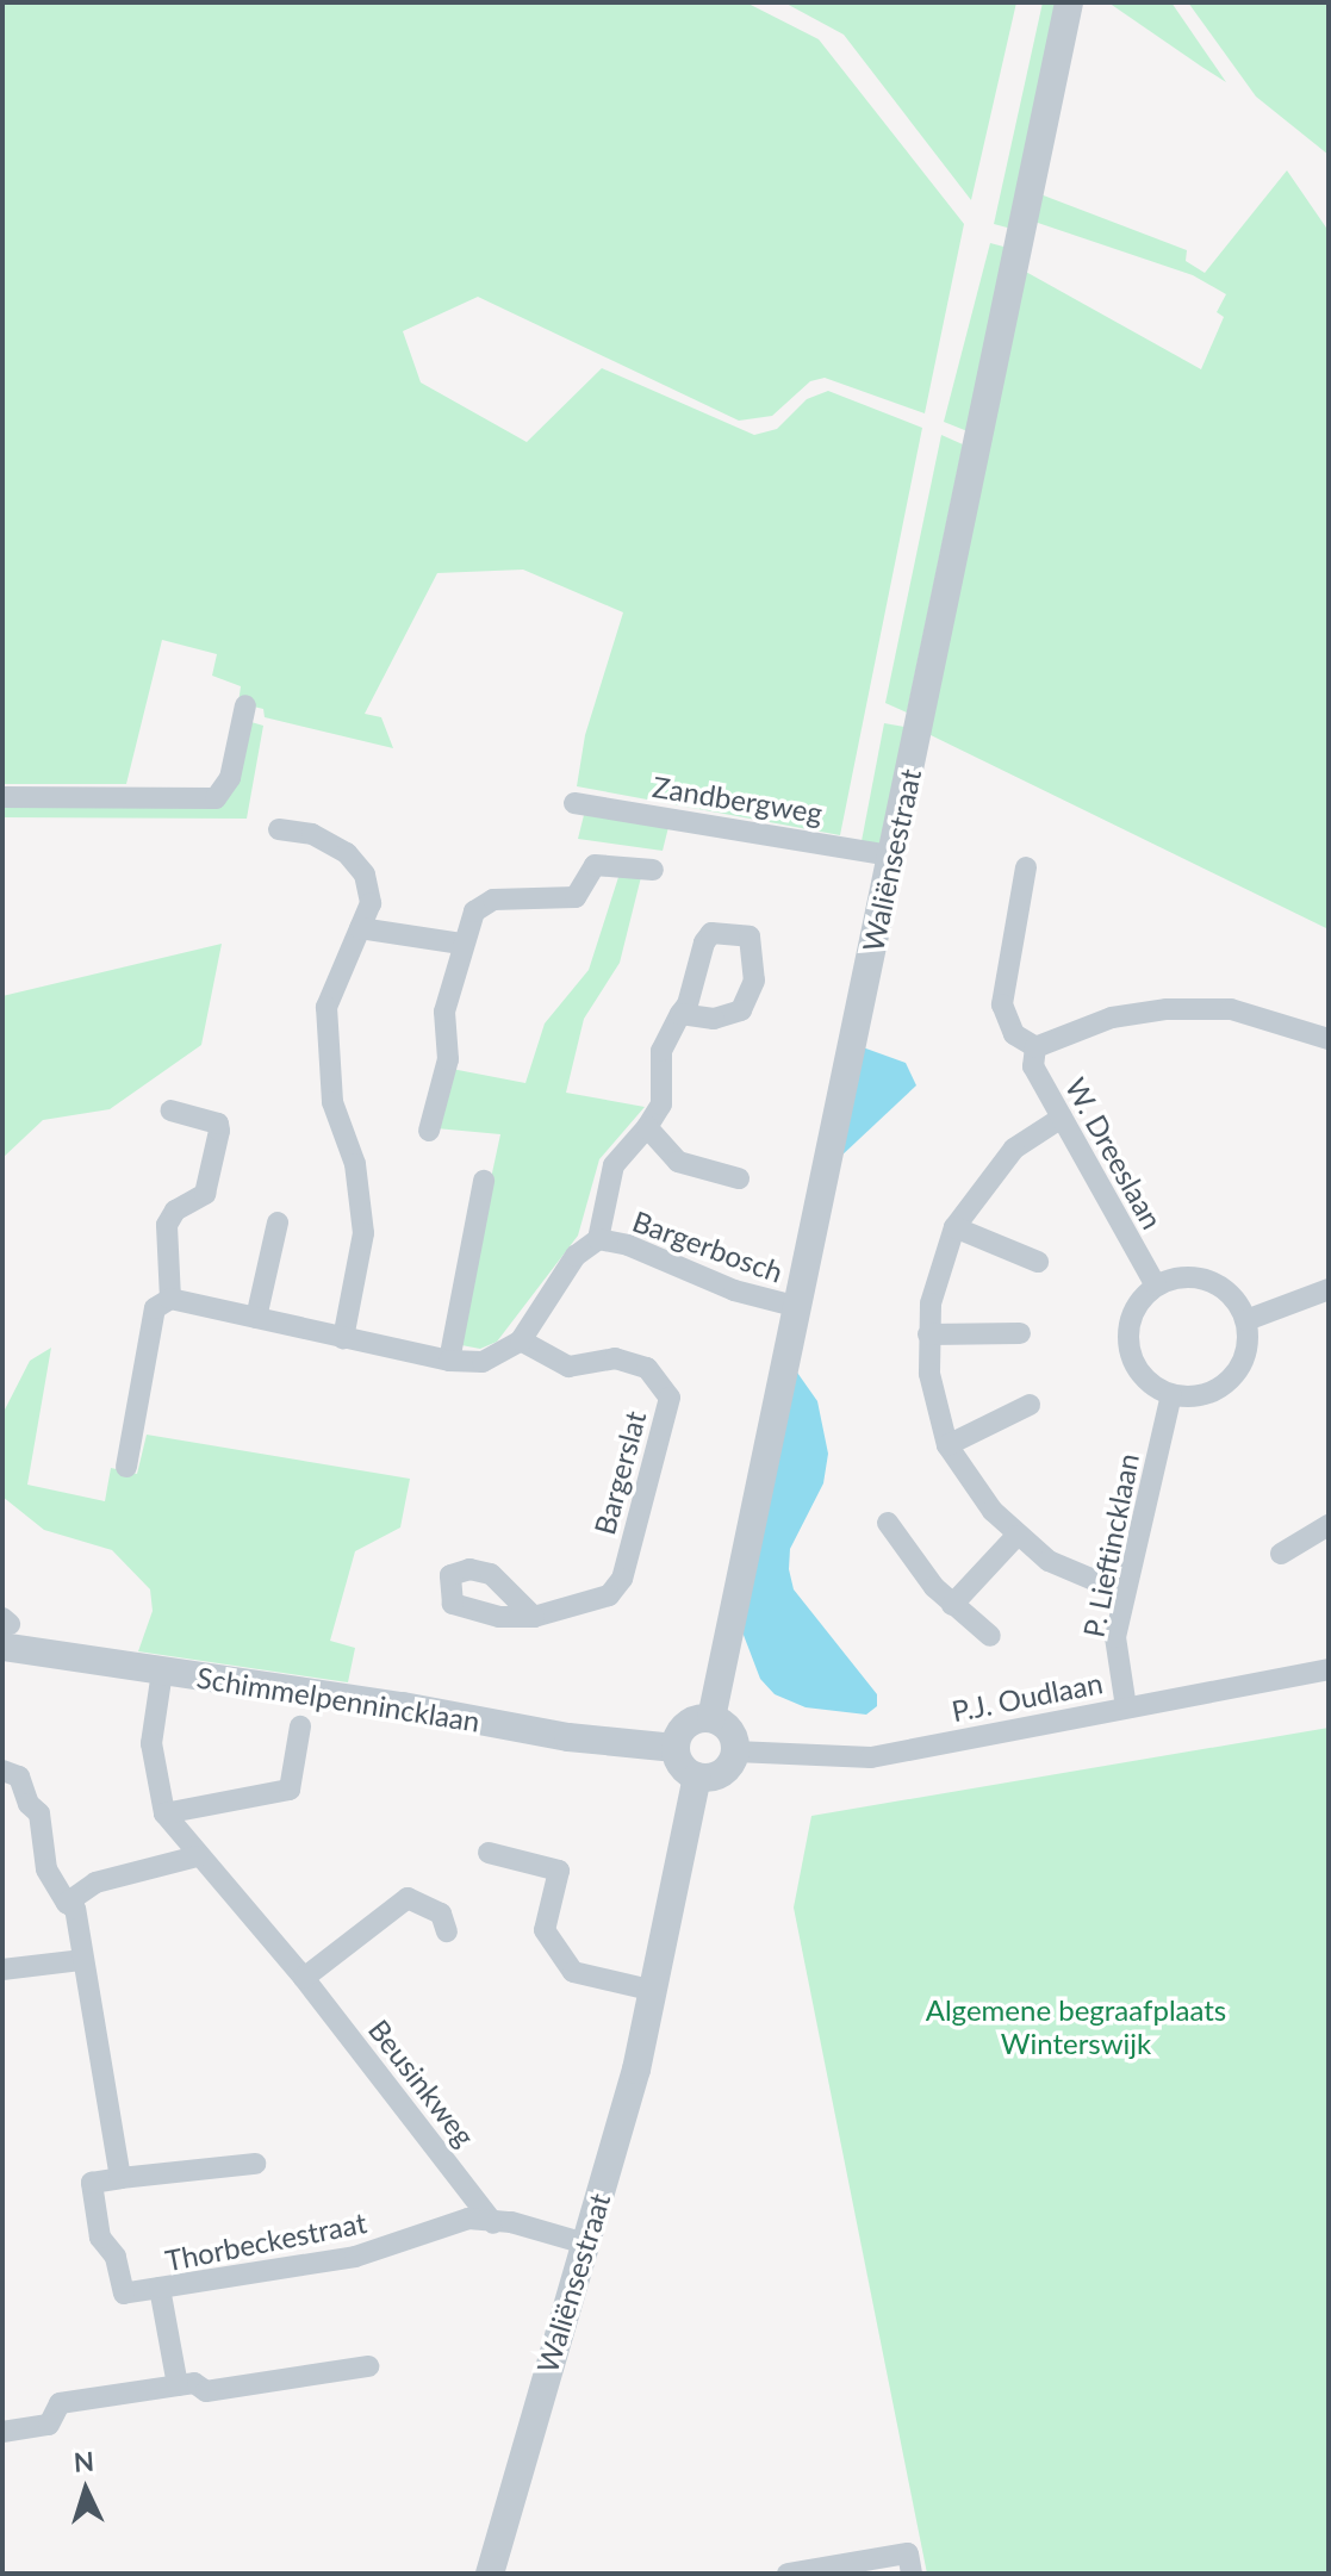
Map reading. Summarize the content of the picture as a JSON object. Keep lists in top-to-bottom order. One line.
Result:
{"streets":{"street":["Zandbergweg","Waliënsestraat","W. Dreeslaan","Bargerbosch","Bargerslat","P. Lieftincklaan","P.J. Oudlaan","Schimmelpennincklaan","Beusinkweg","Thorbeckestraat"]},"crossings":[["Zandbergweg","Waliënsestraat"],["Waliënsestraat","Bargerbosch"],["Waliënsestraat","P.J. Oudlaan"],["Waliënsestraat","Schimmelpennincklaan"],["Waliënsestraat","Thorbeckestraat"],["W. Dreeslaan","P. Lieftincklaan"],["Bargerbosch","Bargerslat"],["P. Lieftincklaan","P.J. Oudlaan"],["P.J. Oudlaan","Schimmelpennincklaan"],["Beusinkweg","Thorbeckestraat"]],"parks":["Algemene begraafplaats Winterswijk"],"north":"top"}
